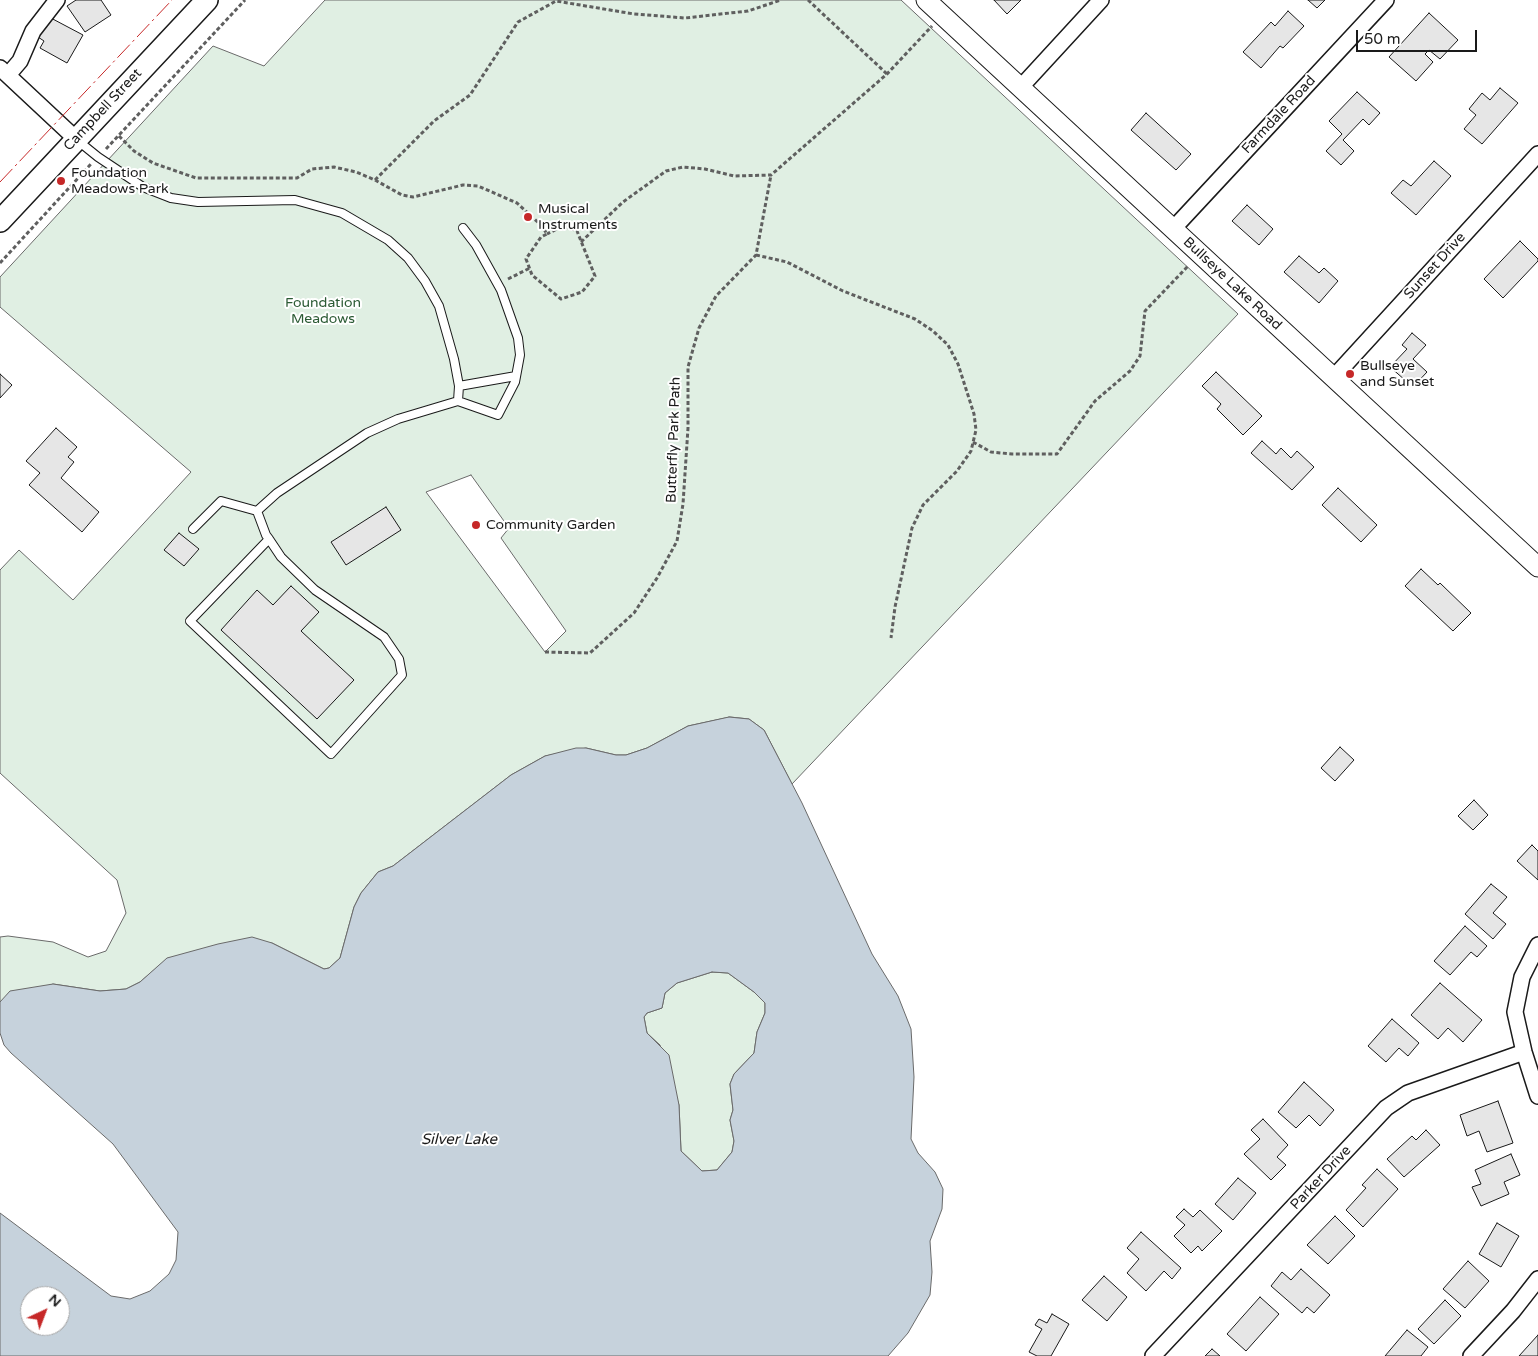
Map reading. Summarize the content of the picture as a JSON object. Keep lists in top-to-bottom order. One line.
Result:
{"streets":{"main road":["Campbell Street"],"street":["Farmdale Road","Sunset Drive","Bullseye Lake Road","Parker Drive"],"path":["Butterfly Park Path"]},"crossings":[["Farmdale Road","Bullseye Lake Road"],["Sunset Drive","Bullseye Lake Road"]],"water":["Silver Lake"],"parks":["Foundation Meadows"],"places":["Foundation Meadows Park","Musical Instruments","Bullseye and Sunset","Community Garden"],"scale_bar":"50 m","north":"top right"}
